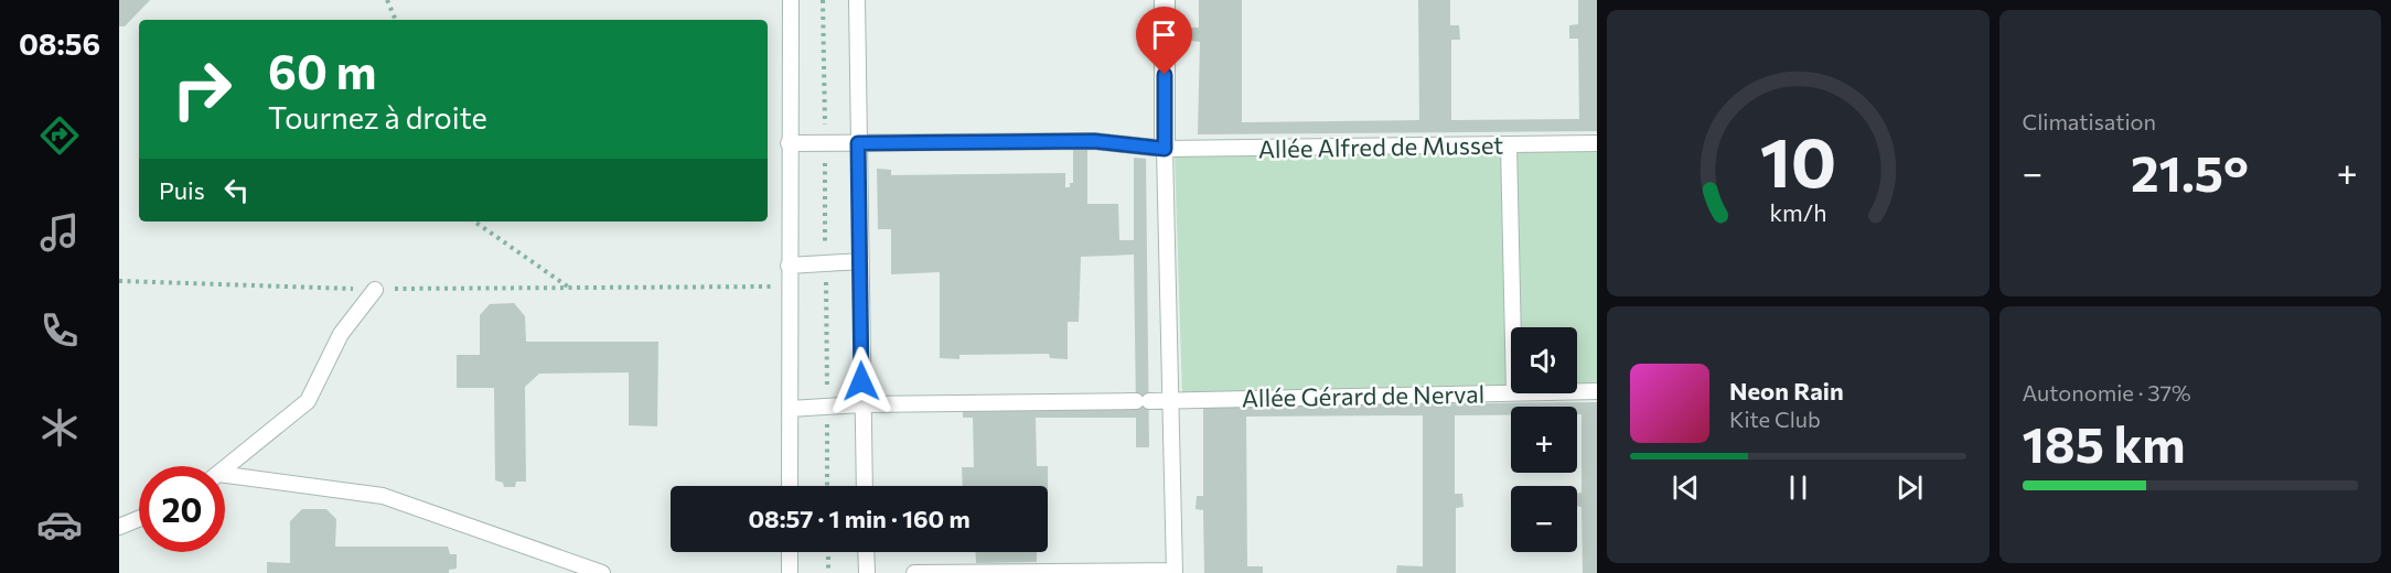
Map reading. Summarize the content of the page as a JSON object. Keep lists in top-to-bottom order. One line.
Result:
{"streets":{"lane":["Allée Alfred de Musset","Allée Gérard de Nerval"]},"page":{"tabs":"08:56","tile":["Climatisation",["Autonomie · 37%","185 km"]],"turn":["60 m","Tournez à droite"],"heat":["−","21.5°","+"],"then":"Puis","map_buttons":["+","−"],"song":["Neon Rain","Kite Club"],"limit":"20","trip":"08:57 · 1 min · 160 m","gauge":["10","km/h"]}}
